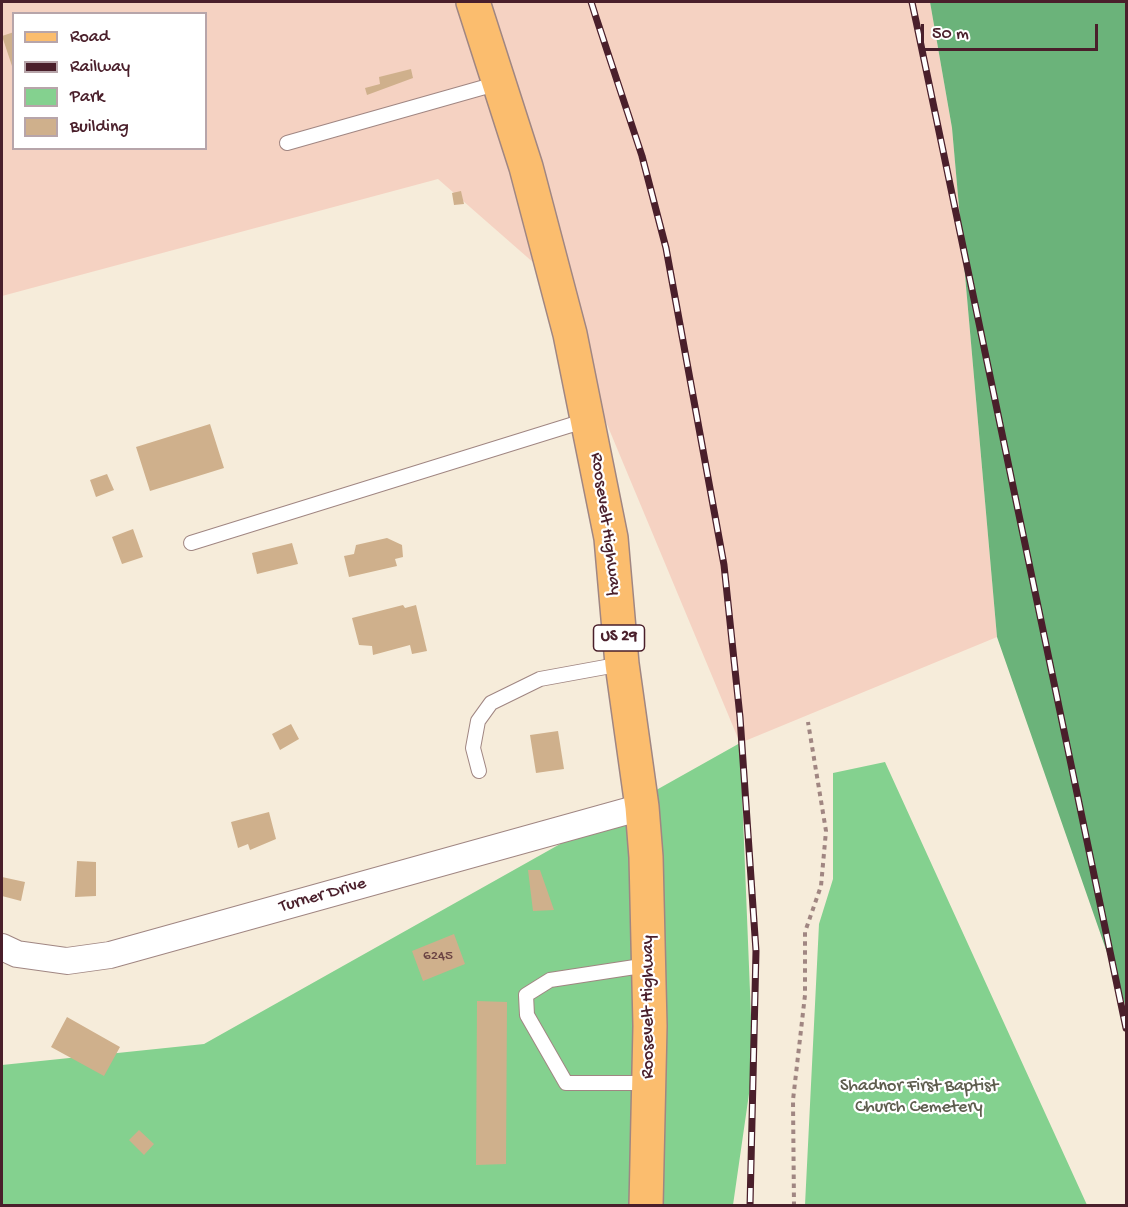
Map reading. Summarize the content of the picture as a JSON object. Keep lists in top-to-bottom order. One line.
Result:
{"streets":{"main road":["Roosevelt Highway","US 29"],"street":["Turner Drive"]},"crossings":[["Roosevelt Highway","Turner Drive"]],"parks":["Shadnor First Baptist Church Cemetery"],"house_numbers":["6245"],"legend":["Road","Railway","Park","Building"],"scale_bar":"50 m"}
